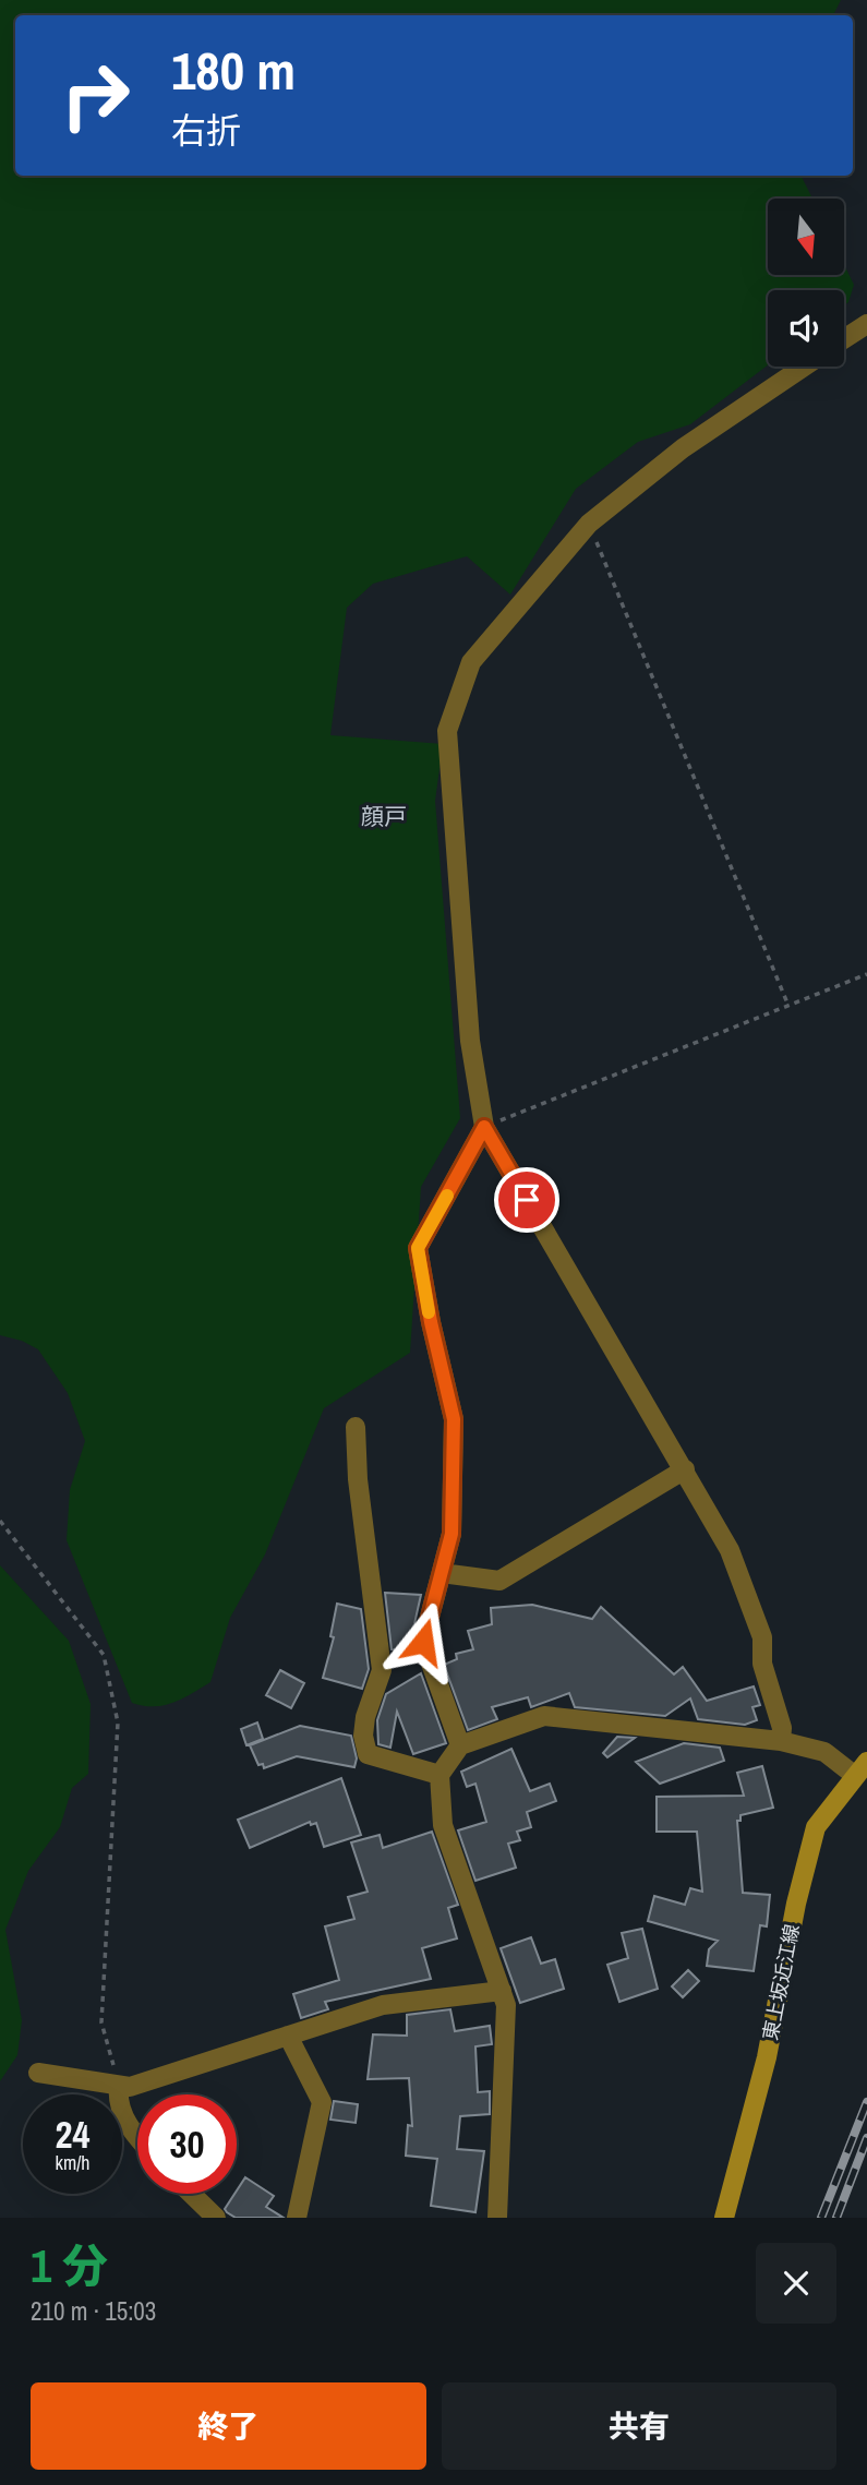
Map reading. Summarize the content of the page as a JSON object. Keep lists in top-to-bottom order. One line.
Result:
{"streets":{"main road":["東上坂近江線"]},"districts":["顔戸"],"north":"bottom","page":{"turn":["180 m","右折"],"speed":"24 km/h","limit":"30","heading":["1 分","210 m · 15:03"],"buttons":["終了","共有"]}}
